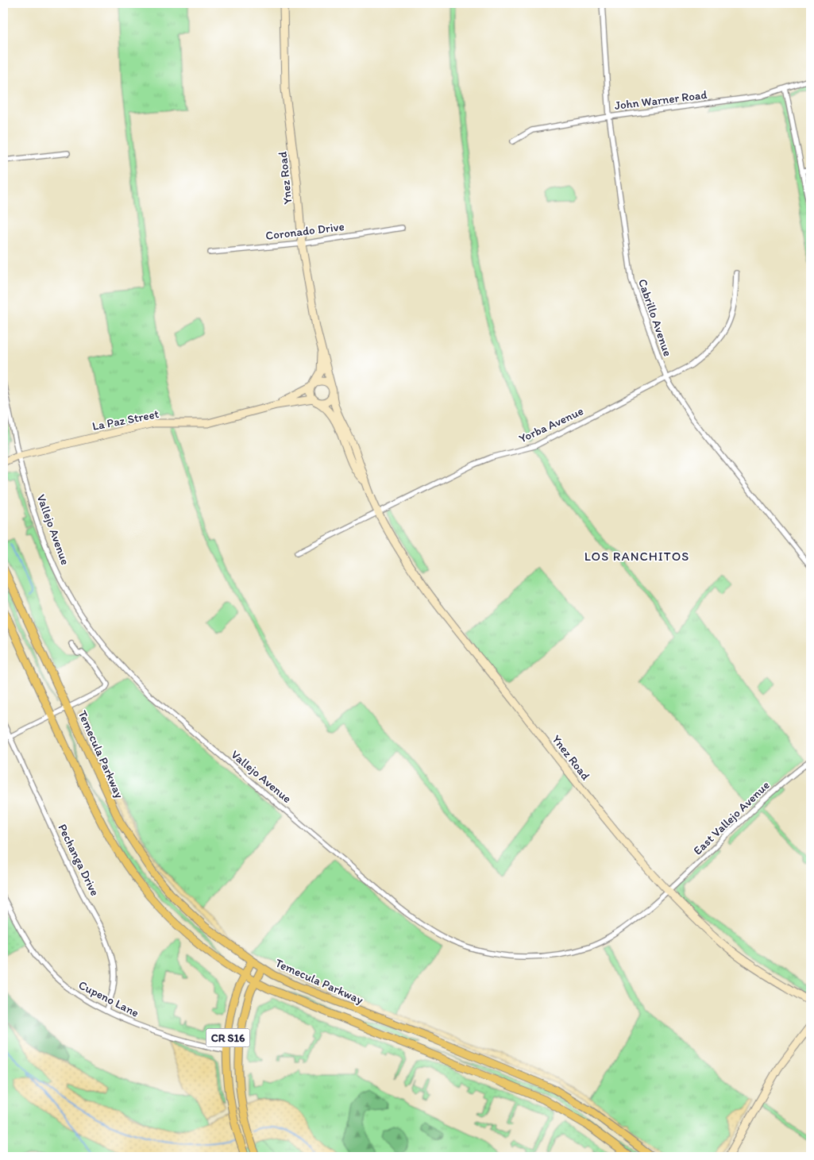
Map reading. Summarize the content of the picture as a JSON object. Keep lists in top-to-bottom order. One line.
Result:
{"streets":{"main road":["Ynez Road","La Paz Street","Temecula Parkway","CR S16"],"street":["John Warner Road","Coronado Drive","Cabrillo Avenue","Yorba Avenue","Vallejo Avenue","East Vallejo Avenue","Pechanga Drive","Cupeno Lane"]},"crossings":[["John Warner Road","Cabrillo Avenue"],["Ynez Road","Coronado Drive"],["Ynez Road","La Paz Street"],["Ynez Road","Yorba Avenue"],["Ynez Road","Vallejo Avenue"],["Ynez Road","East Vallejo Avenue"],["Cabrillo Avenue","Yorba Avenue"],["La Paz Street","Vallejo Avenue"],["Vallejo Avenue","East Vallejo Avenue"],["Temecula Parkway","CR S16"],["Pechanga Drive","Cupeno Lane"],["Cupeno Lane","CR S16"]],"districts":["LOS RANCHITOS"]}
